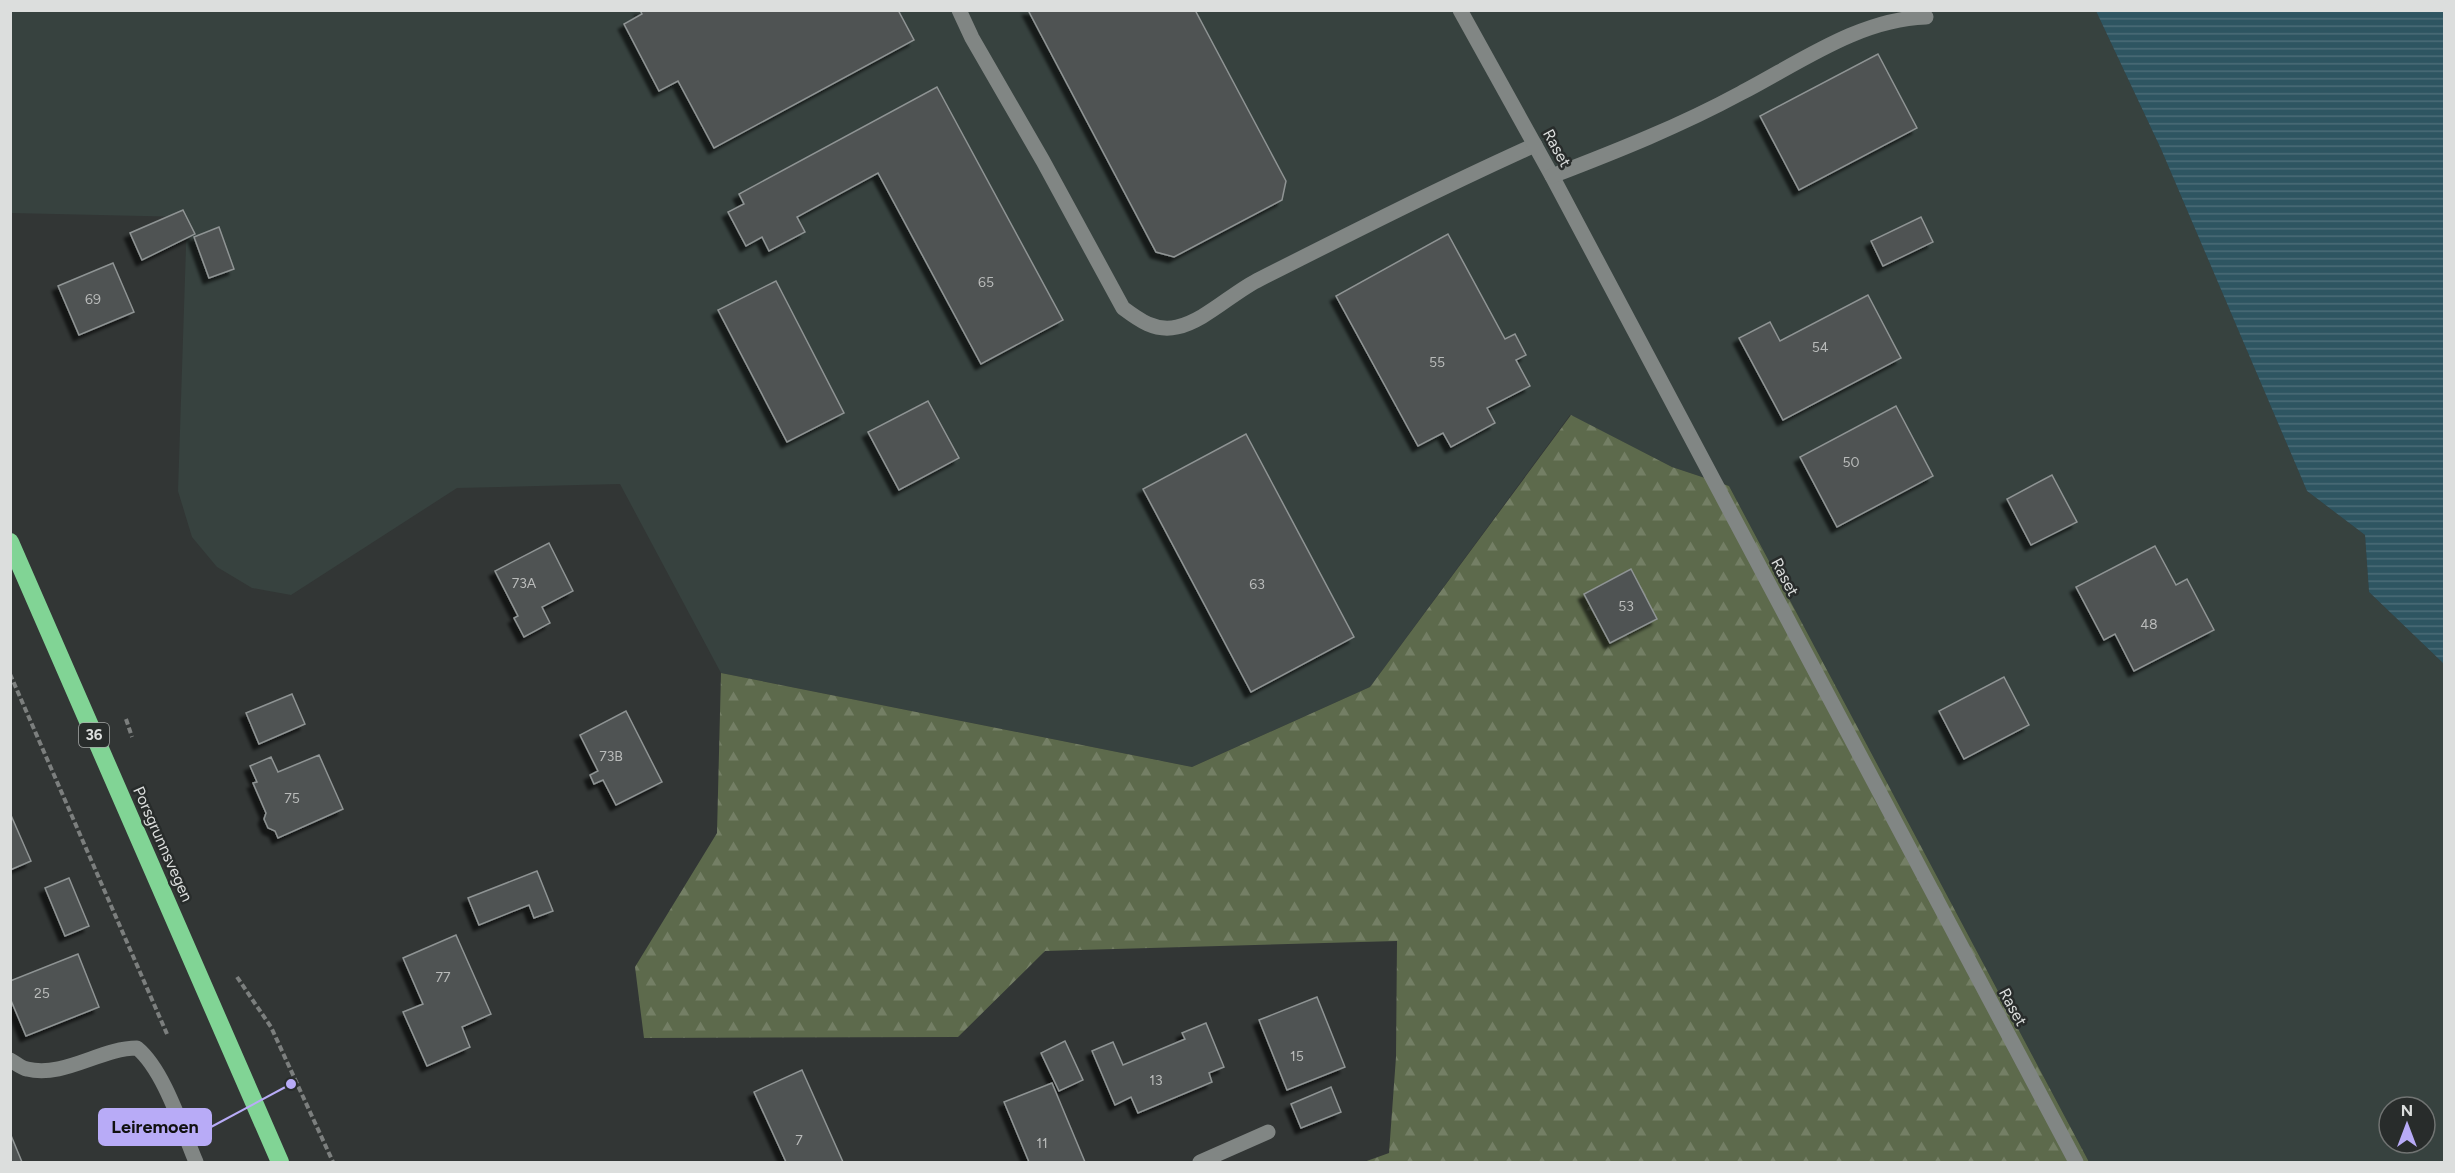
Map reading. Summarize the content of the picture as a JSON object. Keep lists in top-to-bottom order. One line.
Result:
{"streets":{"highway":["36","Porsgrunnsvegen"],"street":["Raset"]},"places":["Leiremoen"],"house_numbers":["65","69","54","55","50","73A","63","53","48","73B","75","77","25","15","13","7","11"],"north":"top"}
